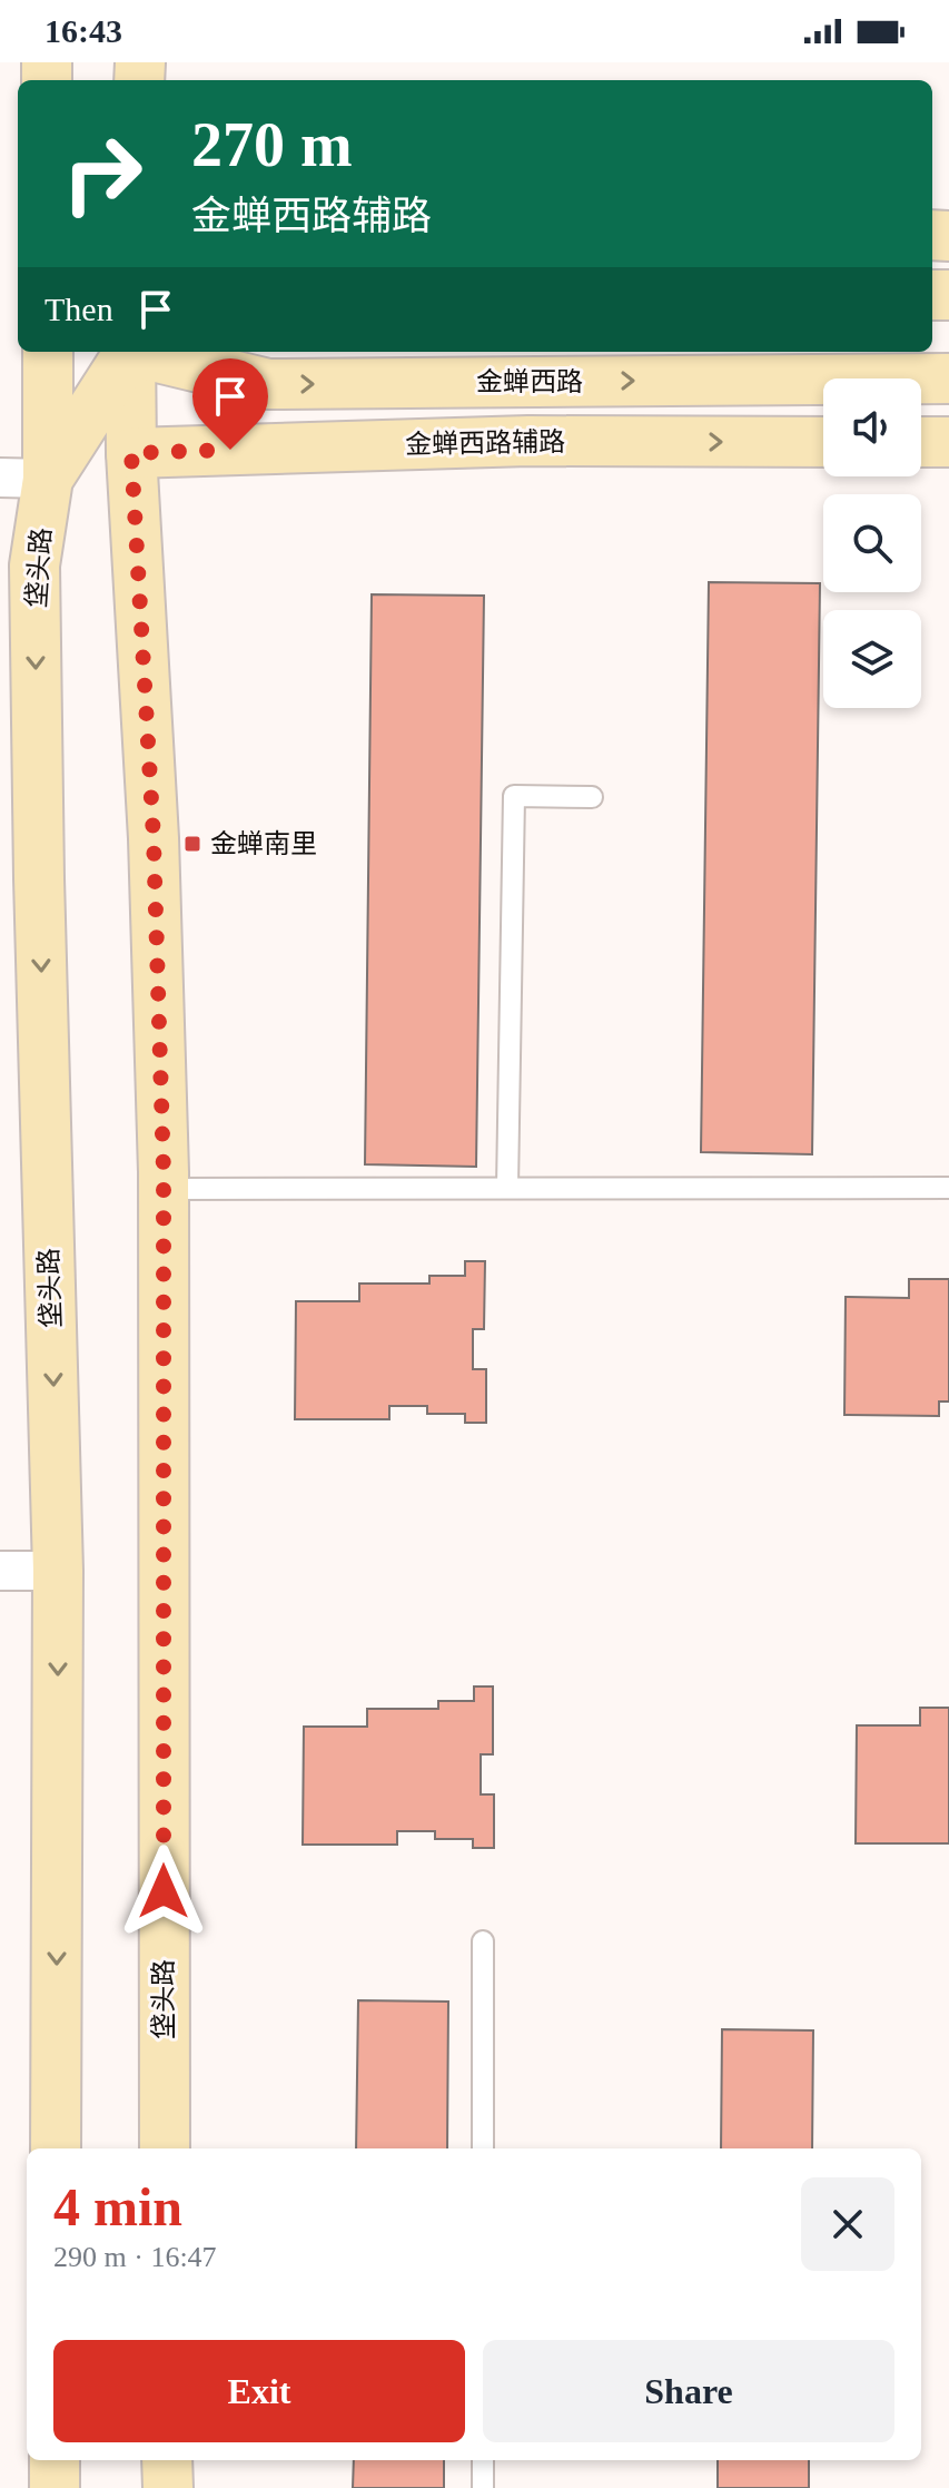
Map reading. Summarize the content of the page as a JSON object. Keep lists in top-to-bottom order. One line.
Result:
{"streets":{"main road":["金蝉西路","金蝉西路辅路","垡头路"]},"crossings":[["金蝉西路辅路","垡头路"]],"one_way":["金蝉西路","金蝉西路辅路"],"places":{"transit":["金蝉南里"]},"page":{"status":"16:43","turn":["270 m","金蝉西路辅路"],"then":"Then","heading":["4 min","290 m · 16:47"],"buttons":["Exit","Share"]}}
